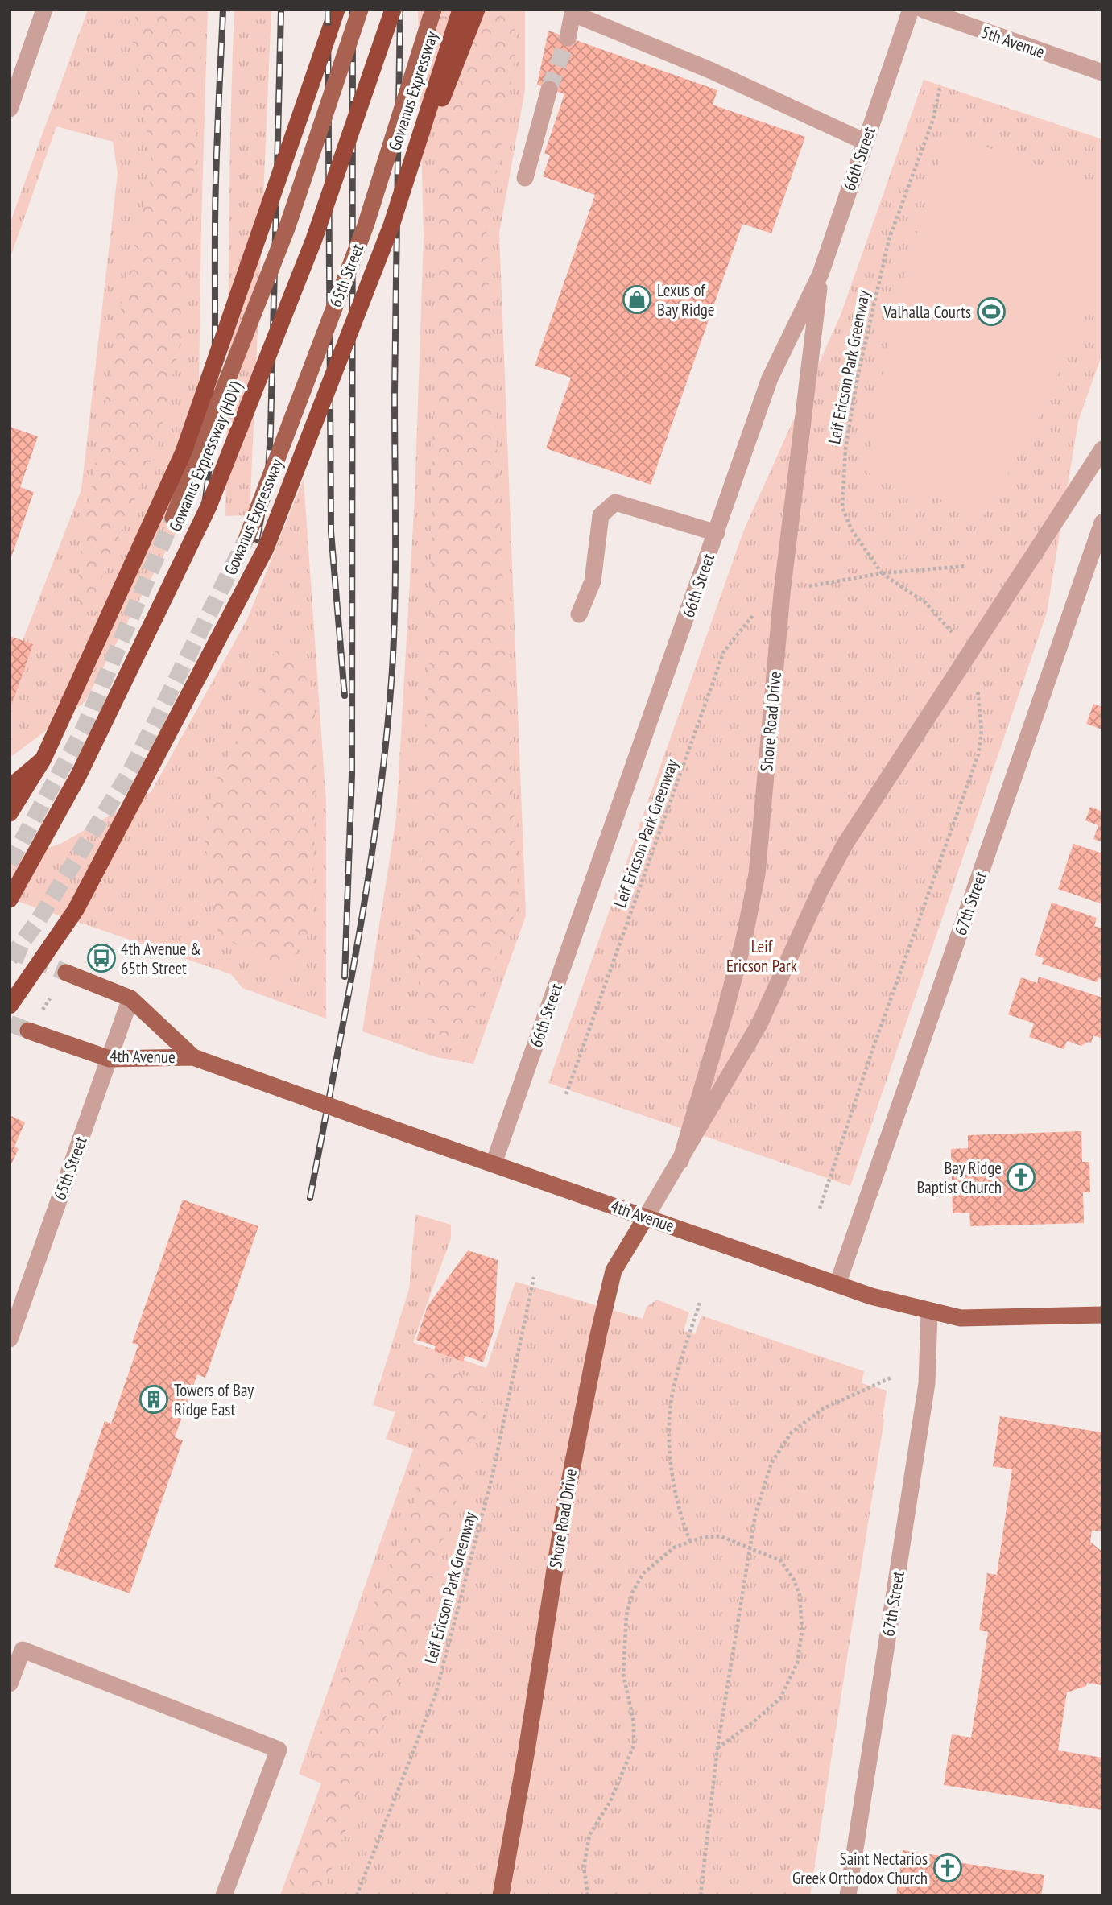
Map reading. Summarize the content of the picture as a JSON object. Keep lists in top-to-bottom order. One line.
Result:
{"streets":{"highway":["Gowanus Expressway","Gowanus Expressway (HOV)"],"main road":["65th Street","Shore Road Drive","4th Avenue"],"street":["5th Avenue","66th Street","67th Street"],"path":["Leif Ericson Park Greenway"]},"crossings":[["66th Street","Shore Road Drive"],["66th Street","4th Avenue"],["65th Street","4th Avenue"],["Shore Road Drive","4th Avenue"],["67th Street","4th Avenue"]],"parks":["Leif Ericson Park"],"places":{"shop":["Lexus of Bay Ridge"],"sports":["Valhalla Courts"],"bus stop":["4th Avenue & 65th Street"],"church":["Bay Ridge Baptist Church","Saint Nectarios Greek Orthodox Church"],"building":["Towers of Bay Ridge East"]}}
